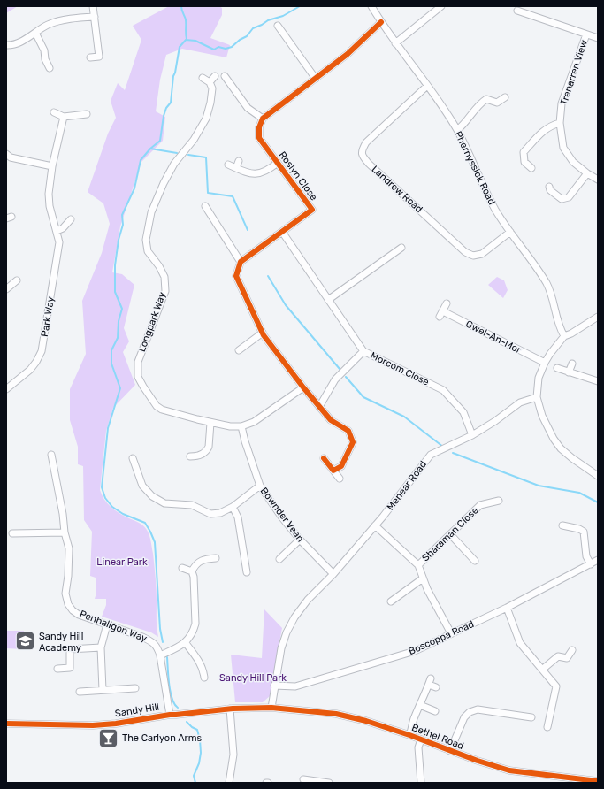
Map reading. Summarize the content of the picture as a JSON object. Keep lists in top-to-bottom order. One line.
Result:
{"streets":{"street":["Trenarren View","Phernyssick Road","Roslyn Close","Landrew Road","Park Way","Longpark Way","Gwel-An-Mor","Morcom Close","Menear Road","Bownder Vean","Sharaman Close","Penhaligon Way","Boscoppa Road","Sandy Hill","Bethel Road"]},"crossings":[["Phernyssick Road","Landrew Road"],["Roslyn Close","Morcom Close"],["Longpark Way","Bownder Vean"],["Morcom Close","Menear Road"],["Menear Road","Bownder Vean"],["Menear Road","Sharaman Close"],["Menear Road","Boscoppa Road"],["Menear Road","Sandy Hill"],["Menear Road","Bethel Road"],["Penhaligon Way","Sandy Hill"],["Sandy Hill","Bethel Road"]],"parks":["Linear Park","Sandy Hill Park"],"places":{"school or university":["Sandy Hill Academy"],"bar":["The Carlyon Arms"]}}
